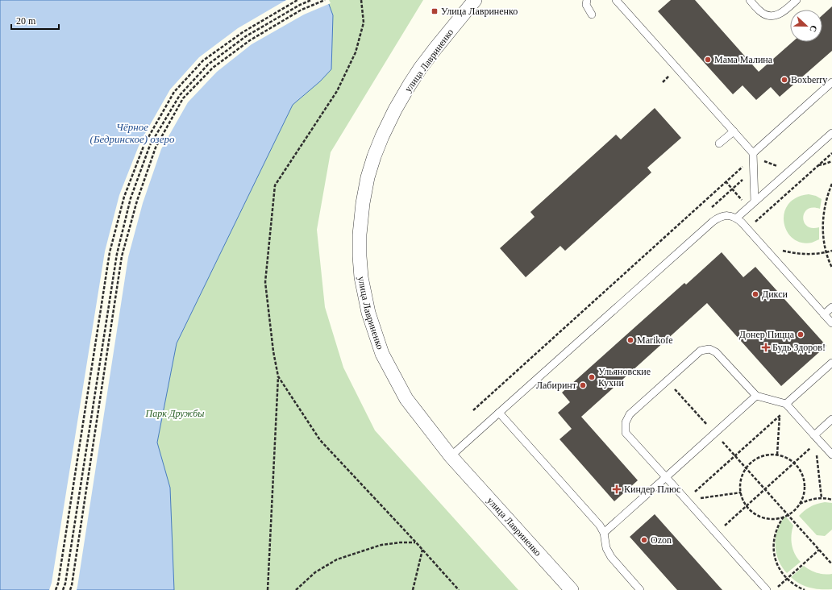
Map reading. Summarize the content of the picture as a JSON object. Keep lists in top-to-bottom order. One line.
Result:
{"streets":{"street":["улица Лавриненко"]},"water":["Чёрное (Бедринское) озеро"],"parks":["Парк Дружбы"],"places":{"transit":["Улица Лавриненко"],"other":["Мама Малина","Boxberry","Дикси","Донер Пицца","Marikofe","Ульяновские Кухни","Лабиринт","Ozon"],"health":["Будь Здоров!","Киндер Плюс"]},"scale_bar":"20 m","north":"right"}
